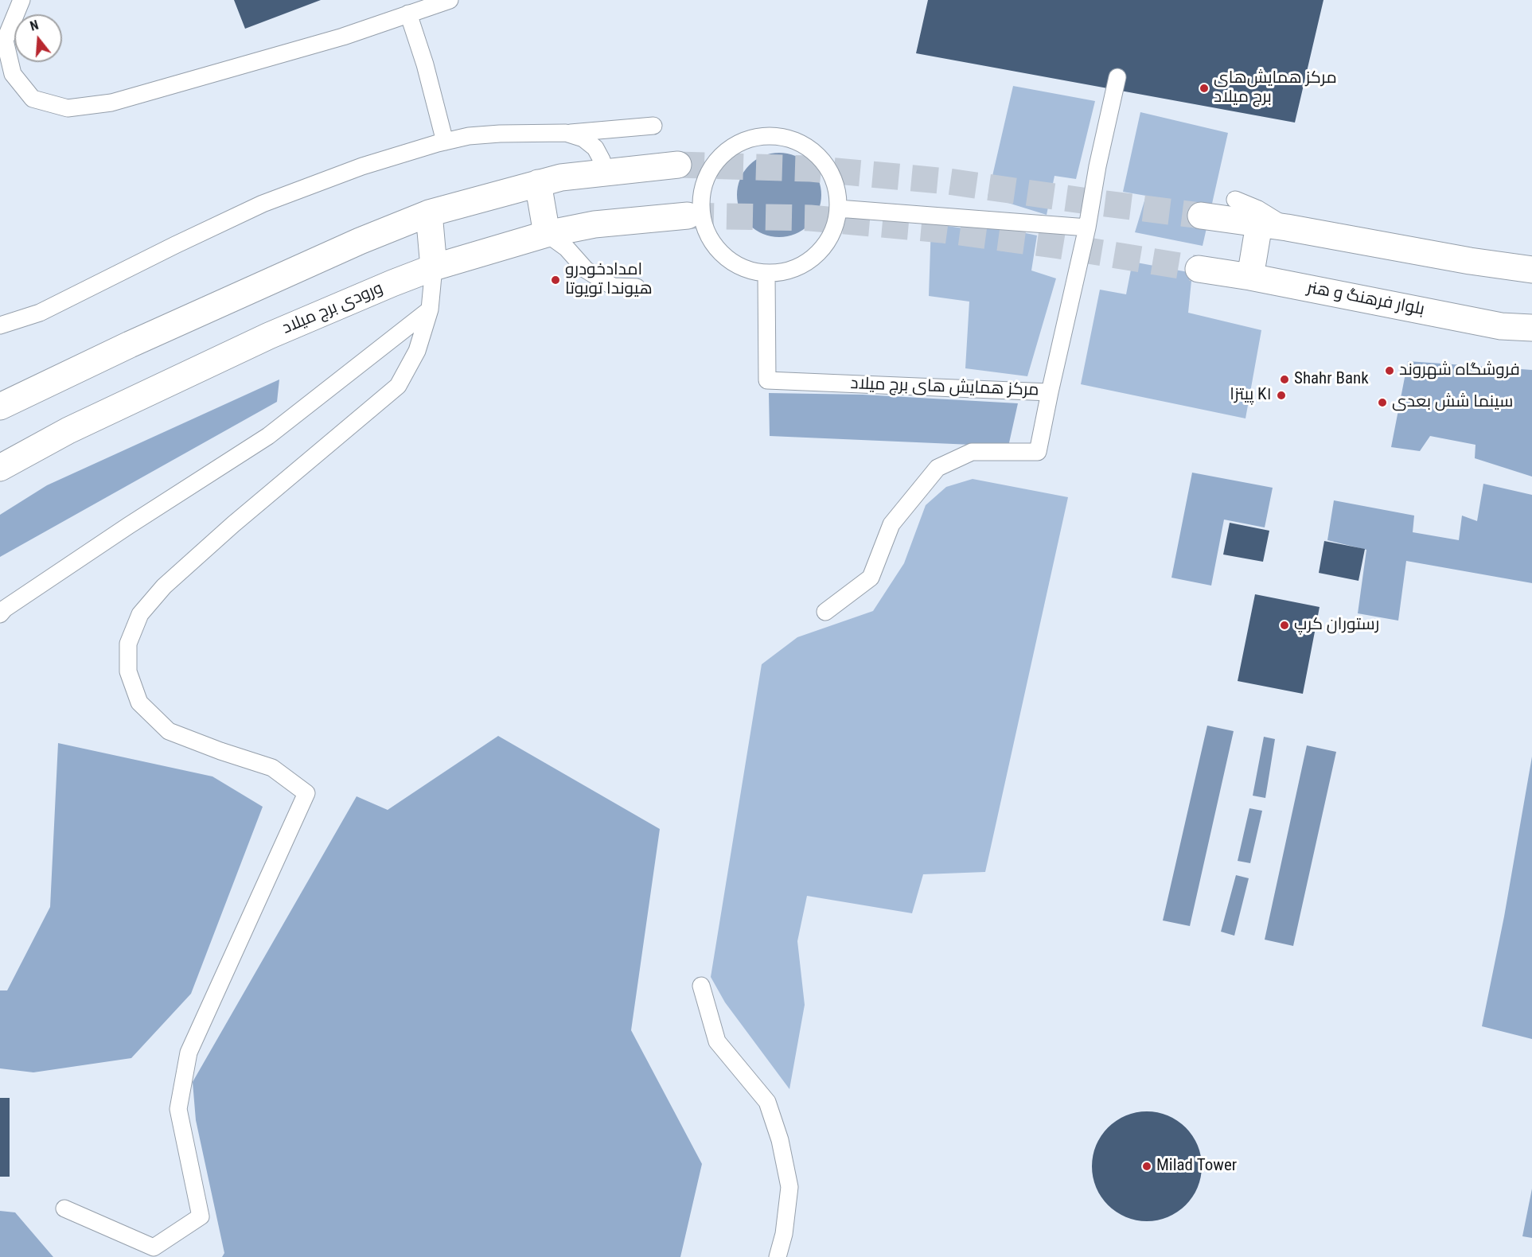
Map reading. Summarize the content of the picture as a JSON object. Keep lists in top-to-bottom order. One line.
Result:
{"streets":{"street":["بلوار فرهنگ و هنر","ورودی برج میلاد"],"lane":["مرکز همایش های برج میلاد"]},"places":["مرکز همایش‌های برج میلاد","امدادخودرو هیوندا تویوتا","فروشگاه شهروند","Shahr Bank","پیتزا K۱","سینما شش بعدی","رستوران کرپ","Milad Tower"],"north":"top"}
